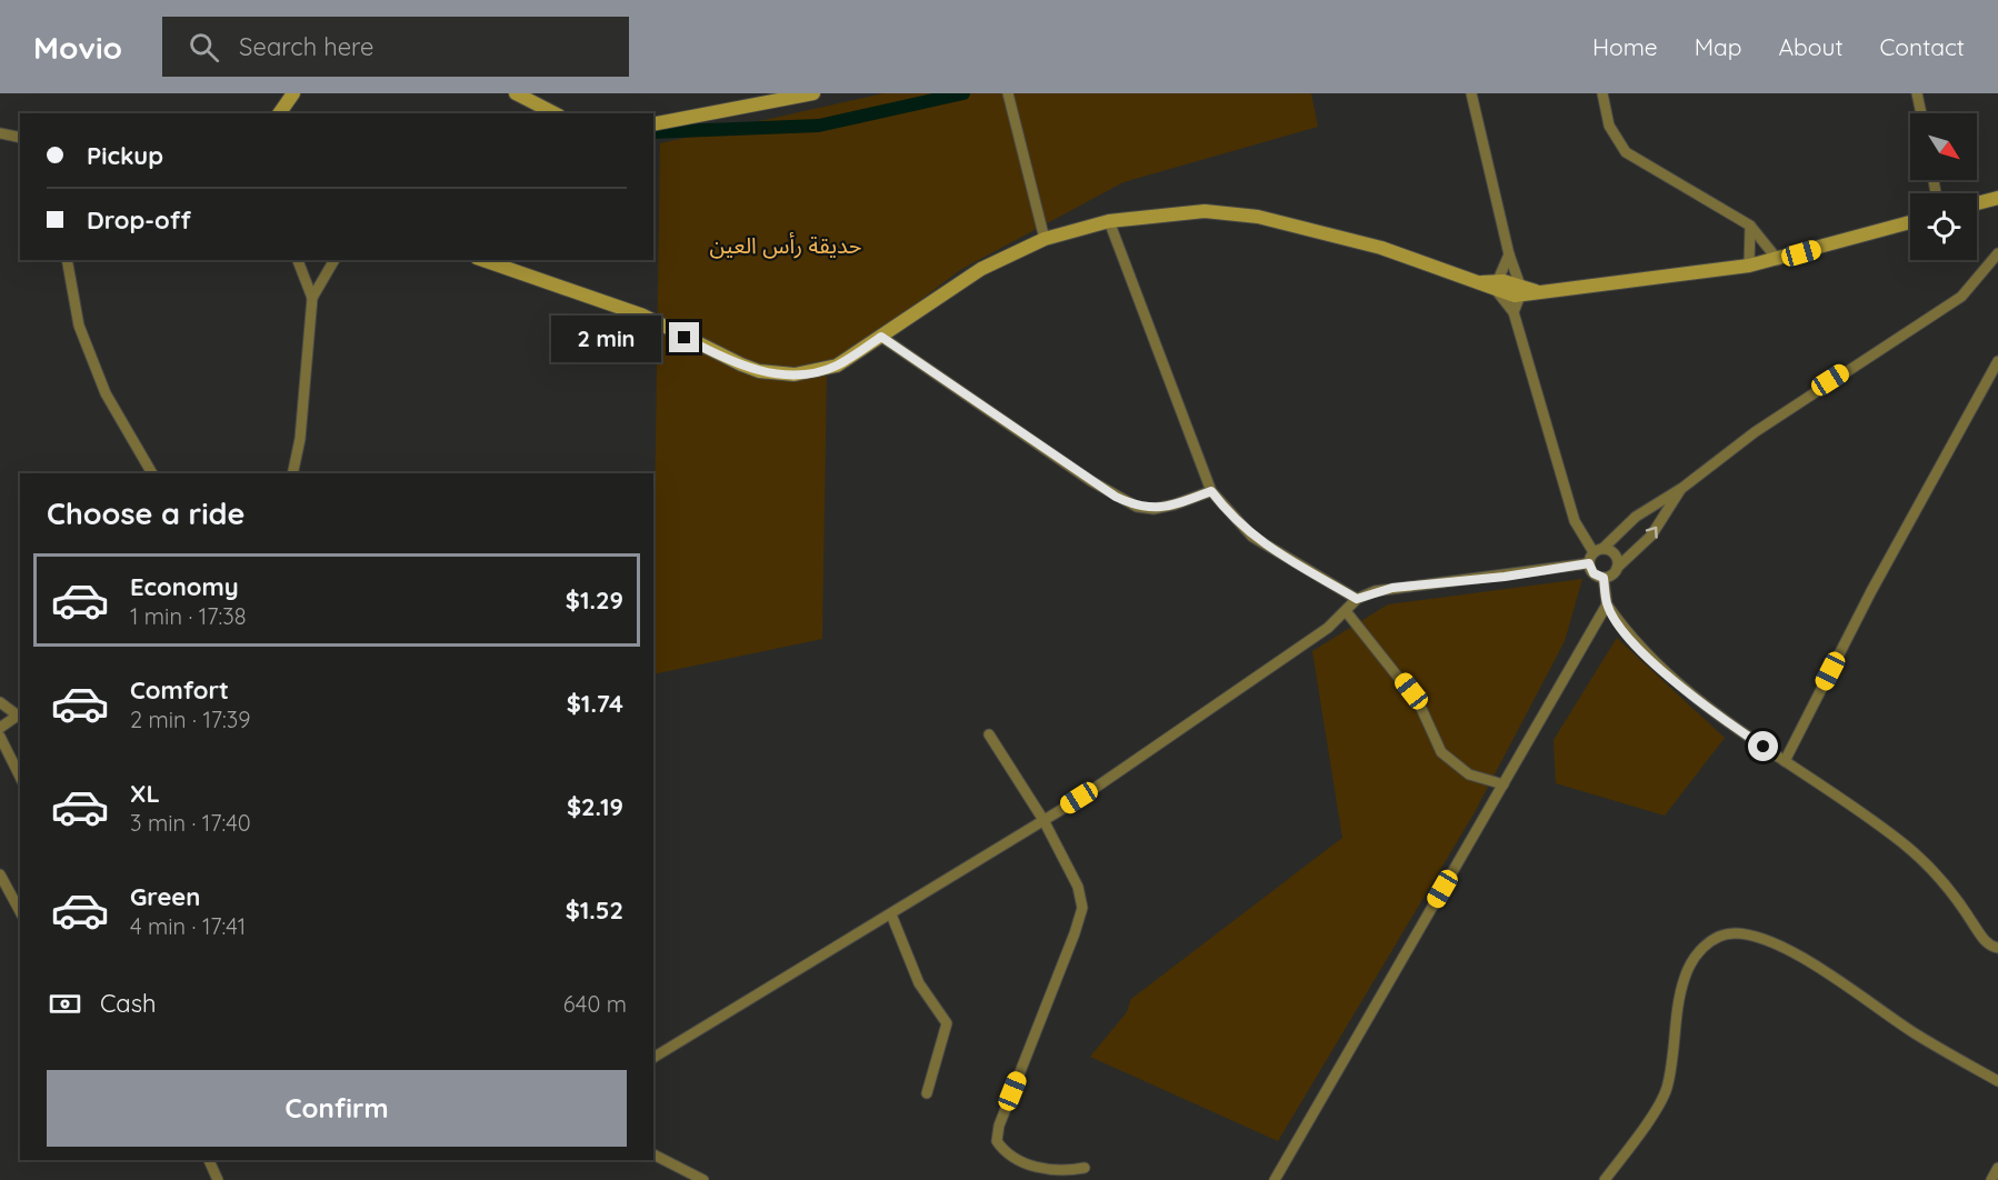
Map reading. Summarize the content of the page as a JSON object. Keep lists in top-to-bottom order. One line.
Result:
{"parks":["حديقة رأس العين"],"north":"bottom right","page":{"header":"Movio","search":"Search here","nav":["Home","Map","About","Contact"],"banner":["Pickup","Drop-off"],"bubble":"2 min","heading":"Choose a ride","list":[{"name":"Economy","note":"1 min · 17:38","value":"$1.29"},{"name":"Comfort","note":"2 min · 17:39","value":"$1.74"},{"name":"XL","note":"3 min · 17:40","value":"$2.19"},{"name":"Green","note":"4 min · 17:41","value":"$1.52"}],"pay":["Cash","640 m"],"buttons":"Confirm"}}
